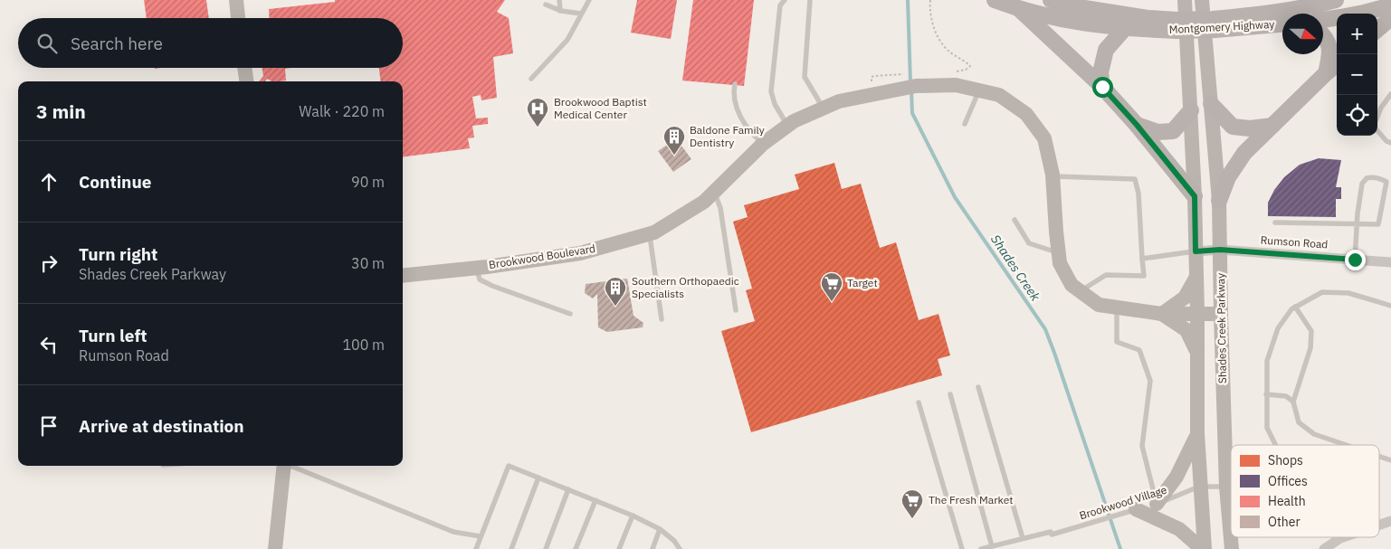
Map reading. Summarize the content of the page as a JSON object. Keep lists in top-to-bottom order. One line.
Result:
{"streets":{"main road":["Montgomery Highway","Brookwood Boulevard","Shades Creek Parkway"],"street":["Rumson Road"],"lane":["Brookwood Village"]},"crossings":[["Rumson Road","Shades Creek Parkway"],["Brookwood Boulevard","Shades Creek Parkway"]],"water":["Shades Creek"],"places":{"hospital":["Brookwood Baptist Medical Center"],"building":["Baldone Family Dentistry","Southern Orthopaedic Specialists"],"supermarket":["Target","The Fresh Market"]},"legend":["Shops","Offices","Health","Other"],"north":"right","page":{"map_buttons":["+","−"],"search":"Search here","heading":["3 min","Walk · 220 m"],"list":[["Continue","90 m"],["Turn right","Shades Creek Parkway","30 m"],["Turn left","Rumson Road","100 m"],"Arrive at destination"]}}
